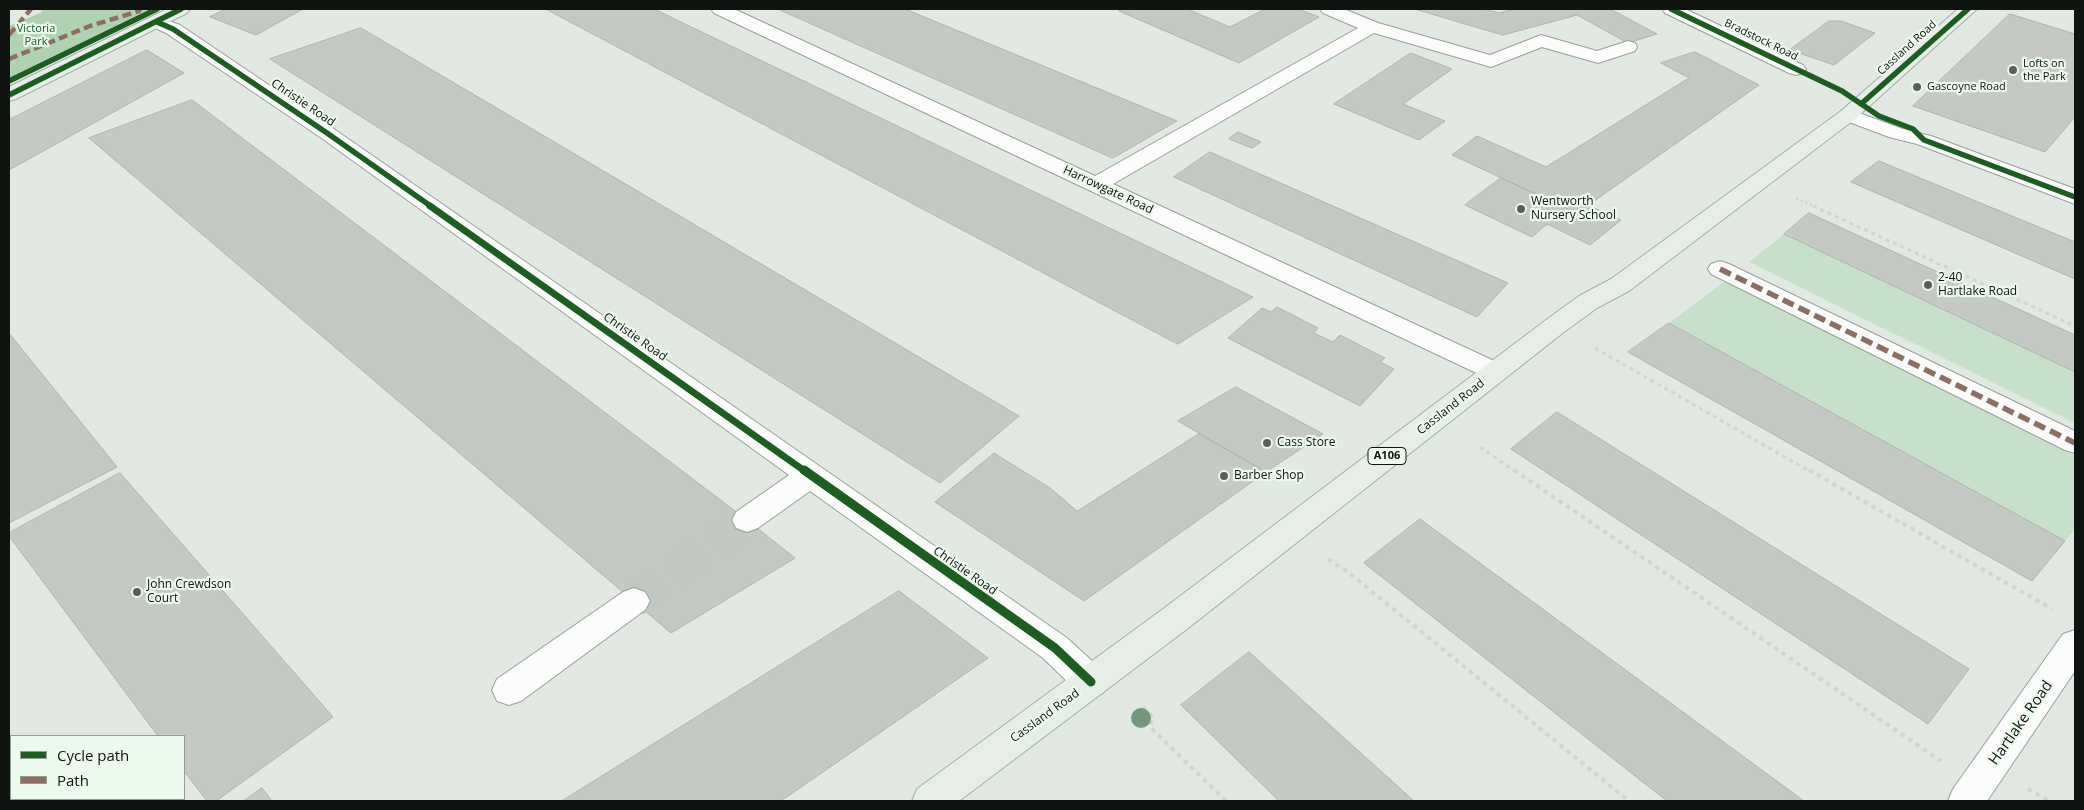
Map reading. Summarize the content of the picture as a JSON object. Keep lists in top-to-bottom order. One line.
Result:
{"streets":{"main road":["Cassland Road","A106"],"street":["Bradstock Road","Christie Road","Harrowgate Road","Hartlake Road"]},"crossings":[["Cassland Road","Christie Road"],["Cassland Road","Harrowgate Road"]],"parks":["Victoria Park"],"places":["Lofts on the Park","Gascoyne Road","Wentworth Nursery School","2-40 Hartlake Road","Cass Store","Barber Shop","John Crewdson Court"],"legend":["Cycle path","Path"]}
